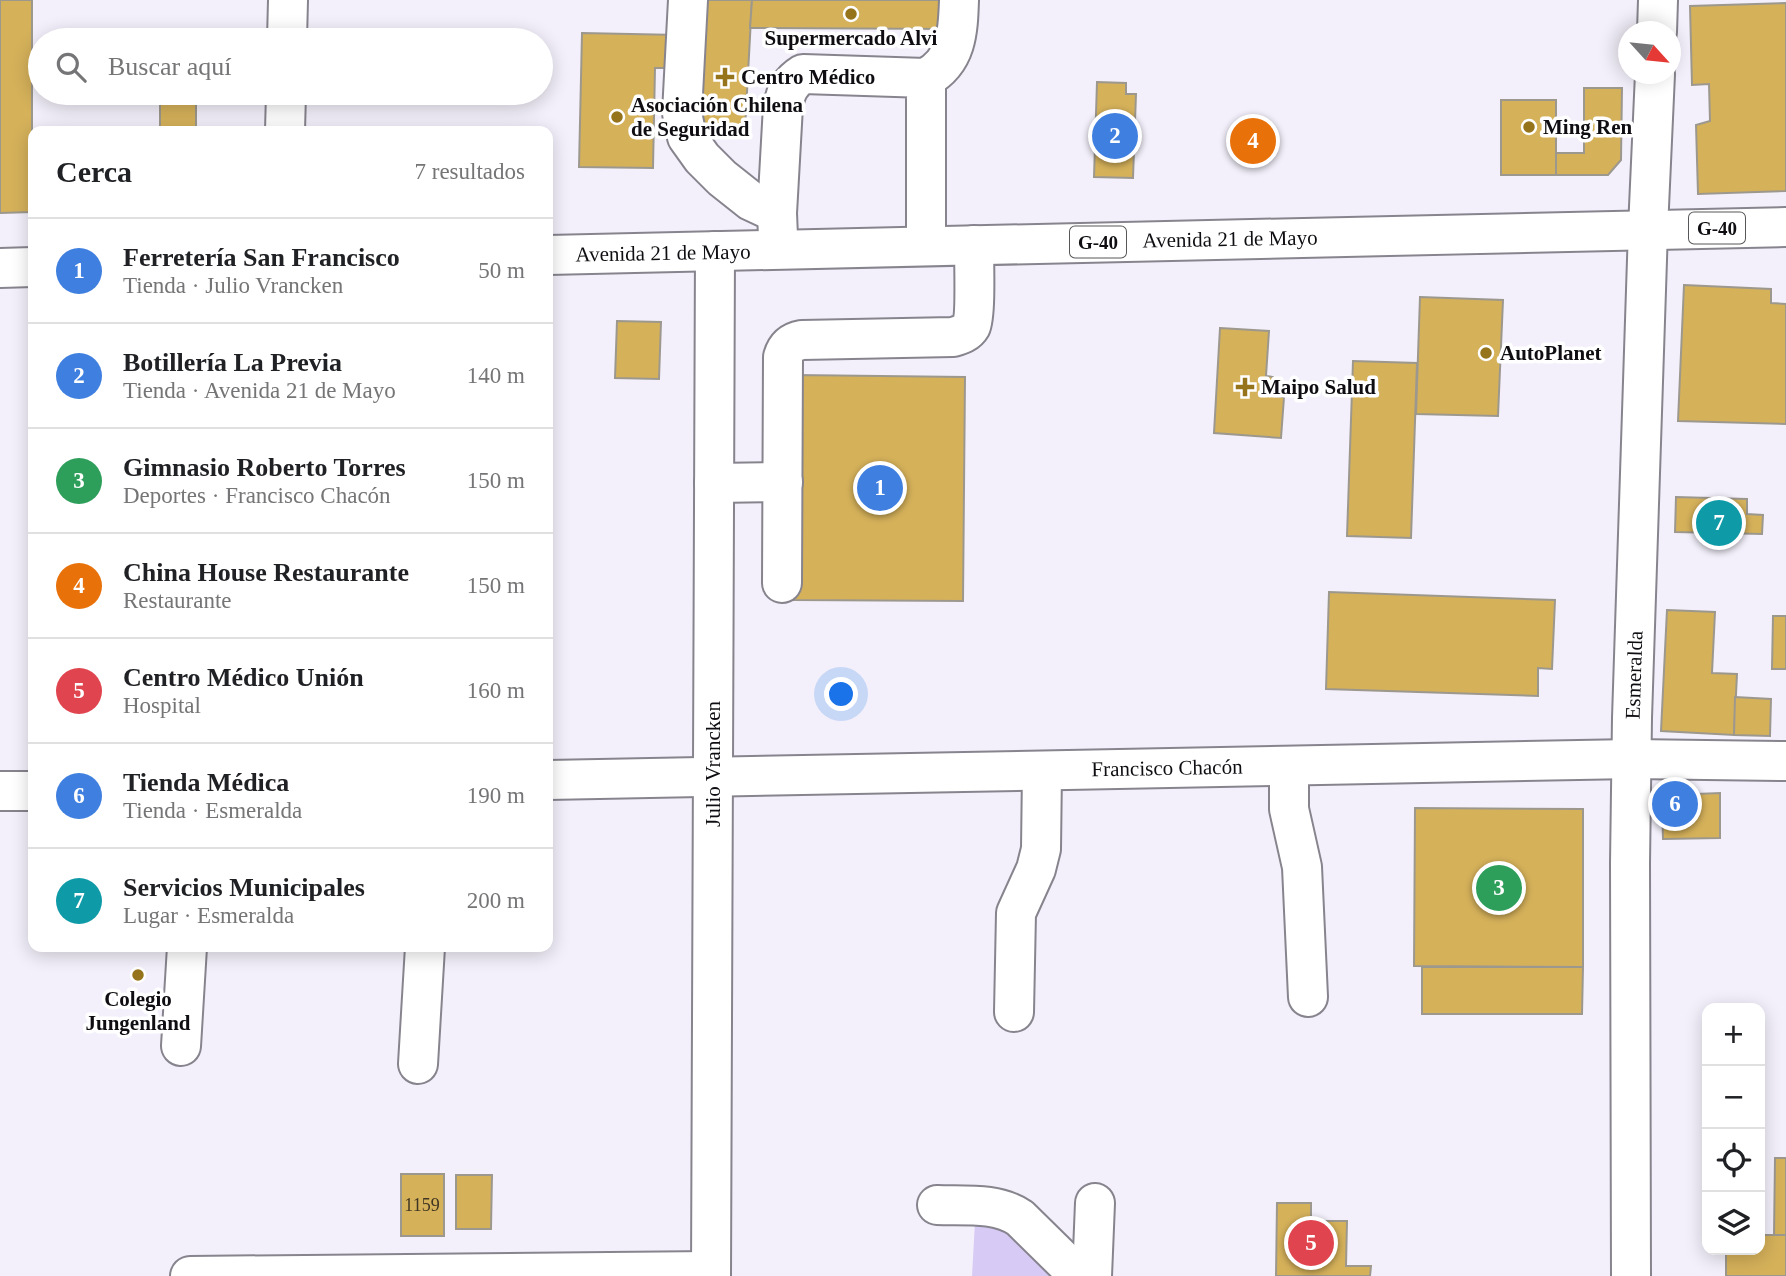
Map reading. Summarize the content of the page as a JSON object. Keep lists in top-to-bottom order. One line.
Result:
{"streets":{"street":["G-40","Avenida 21 de Mayo","Esmeralda","Julio Vrancken","Francisco Chacón"]},"crossings":[["Avenida 21 de Mayo","Esmeralda"],["Avenida 21 de Mayo","Julio Vrancken"],["Esmeralda","Francisco Chacón"],["Julio Vrancken","Francisco Chacón"]],"places":{"other":["Supermercado Alvi","Asociación Chilena de Seguridad","Ming Ren","AutoPlanet","Colegio Jungenland"],"health":["Centro Médico","Maipo Salud"]},"house_numbers":["1159"],"north":"bottom right","page":{"search":"Buscar aquí","pins":["2","4","1","7","6","3","5"],"heading":["Cerca","7 resultados"],"list":[{"mark":"1","name":"Ferretería San Francisco","note":"Tienda · Julio Vrancken","value":"50 m"},{"mark":"2","name":"Botillería La Previa","note":"Tienda · Avenida 21 de Mayo","value":"140 m"},{"mark":"3","name":"Gimnasio Roberto Torres","note":"Deportes · Francisco Chacón","value":"150 m"},{"mark":"4","name":"China House Restaurante","note":"Restaurante","value":"150 m"},{"mark":"5","name":"Centro Médico Unión","note":"Hospital","value":"160 m"},{"mark":"6","name":"Tienda Médica","note":"Tienda · Esmeralda","value":"190 m"},{"mark":"7","name":"Servicios Municipales","note":"Lugar · Esmeralda","value":"200 m"}],"map_buttons":["+","−"]}}
